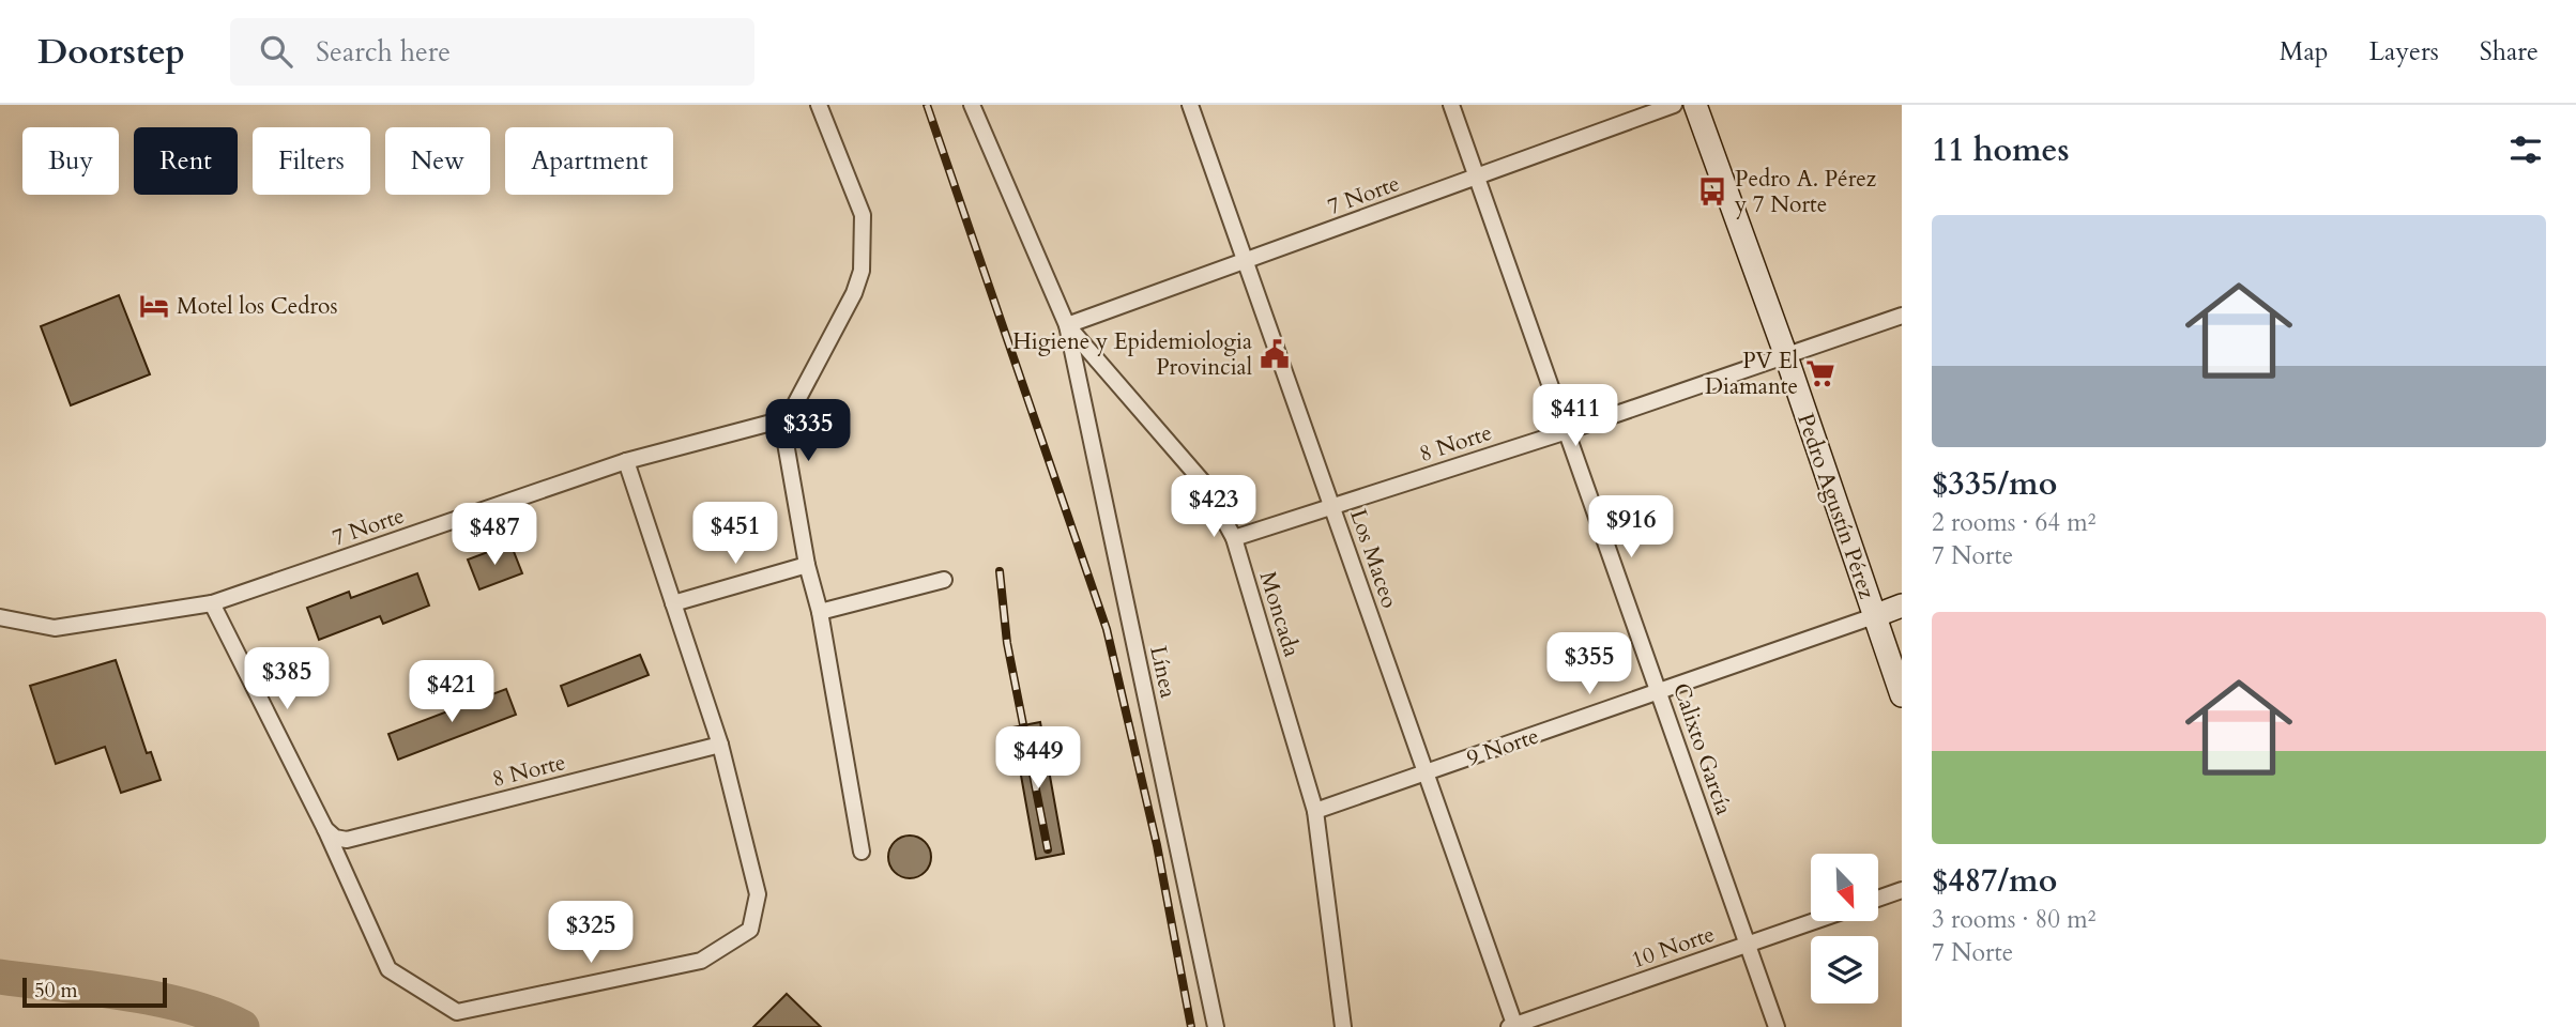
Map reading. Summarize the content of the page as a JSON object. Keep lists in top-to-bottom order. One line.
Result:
{"streets":{"main road":["Pedro Agustín Pérez","9 Norte"],"street":["7 Norte","8 Norte","Los Maceo","Moncada","Línea","Calixto García","10 Norte"]},"crossings":[["7 Norte","Los Maceo"],["7 Norte","Moncada"],["7 Norte","Línea"],["7 Norte","Calixto García"],["8 Norte","Pedro Agustín Pérez"],["8 Norte","Los Maceo"],["8 Norte","Moncada"],["8 Norte","Calixto García"],["Pedro Agustín Pérez","9 Norte"],["Los Maceo","9 Norte"],["Los Maceo","10 Norte"],["Moncada","Línea"],["Moncada","9 Norte"],["9 Norte","Calixto García"],["Calixto García","10 Norte"]],"places":{"bus stop":["Pedro A. Pérez y 7 Norte"],"hotel":["Motel los Cedros"],"public building":["Higiene y Epidemiologia Provincial"],"supermarket":["PV El Diamante"]},"scale_bar":"50 m","north":"bottom right","page":{"header":"Doorstep","search":"Search here","nav":["Map","Layers","Share"],"heading":"11 homes","chip":["Buy","Rent","Filters","New","Apartment"],"list":[{"name":"$335/mo","note":"2 rooms · 64 m² · 7 Norte"},{"name":"$487/mo","note":"3 rooms · 80 m² · 7 Norte"}],"price":["$411","$335","$423","$916","$451","$487","$355","$385","$421","$449","$325"],"scale":"50 m"}}
